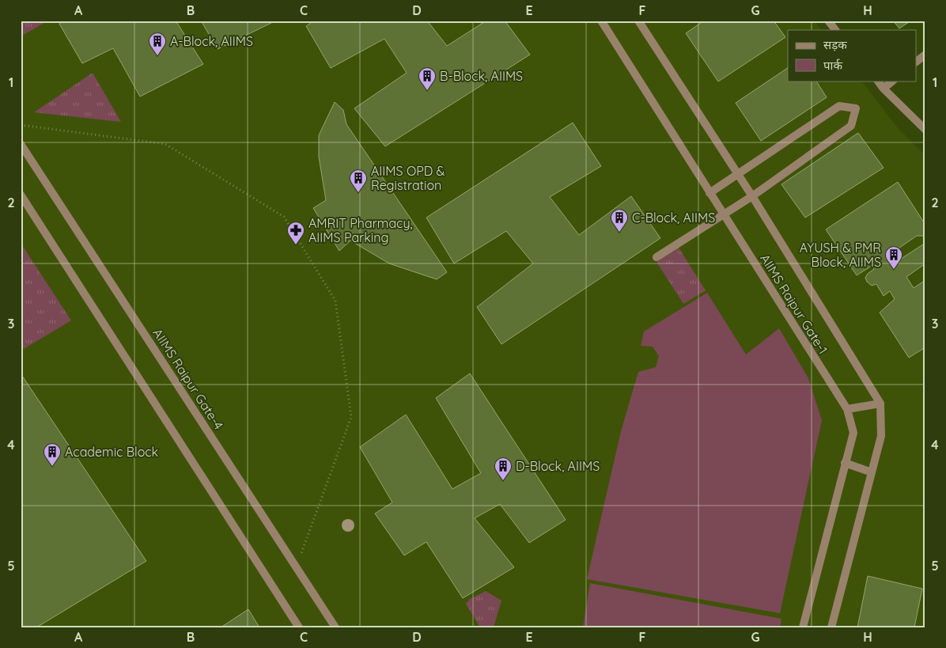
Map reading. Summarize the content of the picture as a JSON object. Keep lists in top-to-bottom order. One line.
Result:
{"streets":{"street":["AIIMS Raipur Gate-1","AIIMS Raipur Gate-4"]},"places":{"building":["A-Block, AIIMS","B-Block, AIIMS","AIIMS OPD & Registration","C-Block, AIIMS","AYUSH & PMR Block, AIIMS","Academic Block","D-Block, AIIMS"],"pharmacy":["AMRIT Pharmacy, AIIMS Parking"]},"legend":["सड़क","पार्क"],"grid":{"columns":["A","B","C","D","E","F","G","H"],"rows":["1","2","3","4","5"]}}
